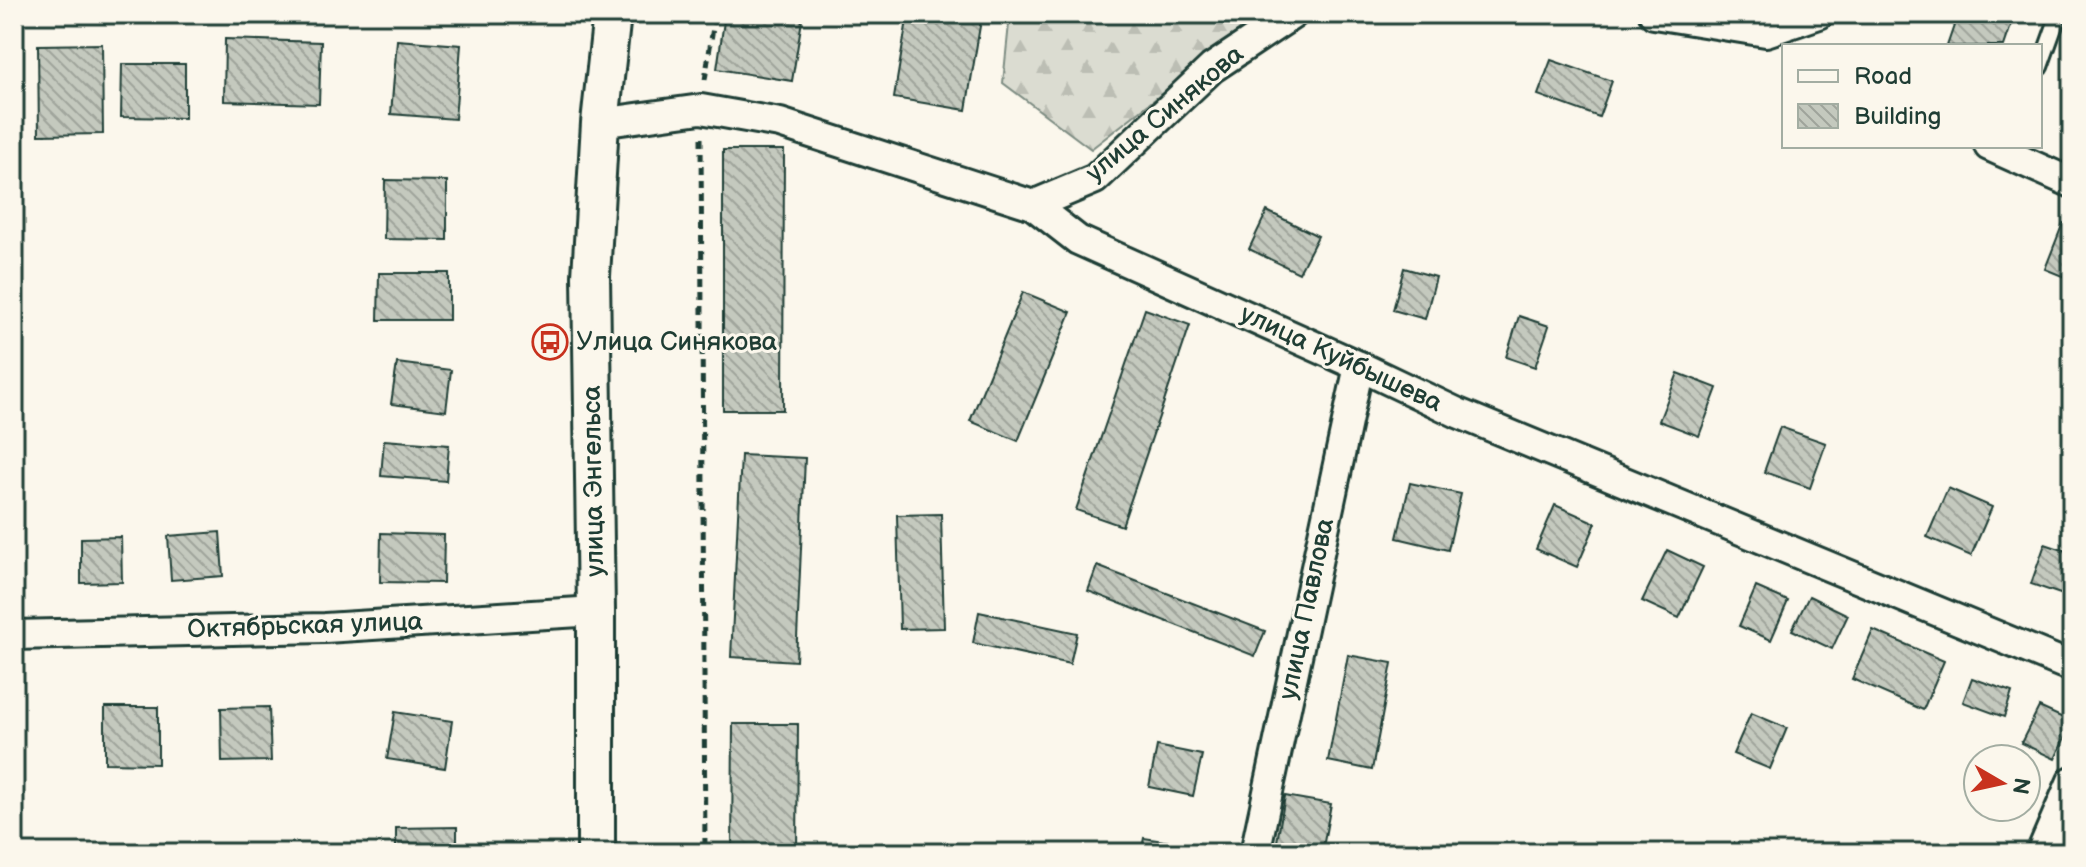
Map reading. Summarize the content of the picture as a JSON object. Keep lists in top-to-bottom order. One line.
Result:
{"streets":{"street":["улица Синякова","улица Куйбышева","улица Энгельса","улица Павлова","Октябрьская улица"]},"crossings":[["улица Синякова","улица Куйбышева"],["улица Куйбышева","улица Энгельса"],["улица Куйбышева","улица Павлова"],["улица Энгельса","Октябрьская улица"]],"places":{"bus stop":["Улица Синякова"]},"legend":["Road","Building"],"north":"right"}
